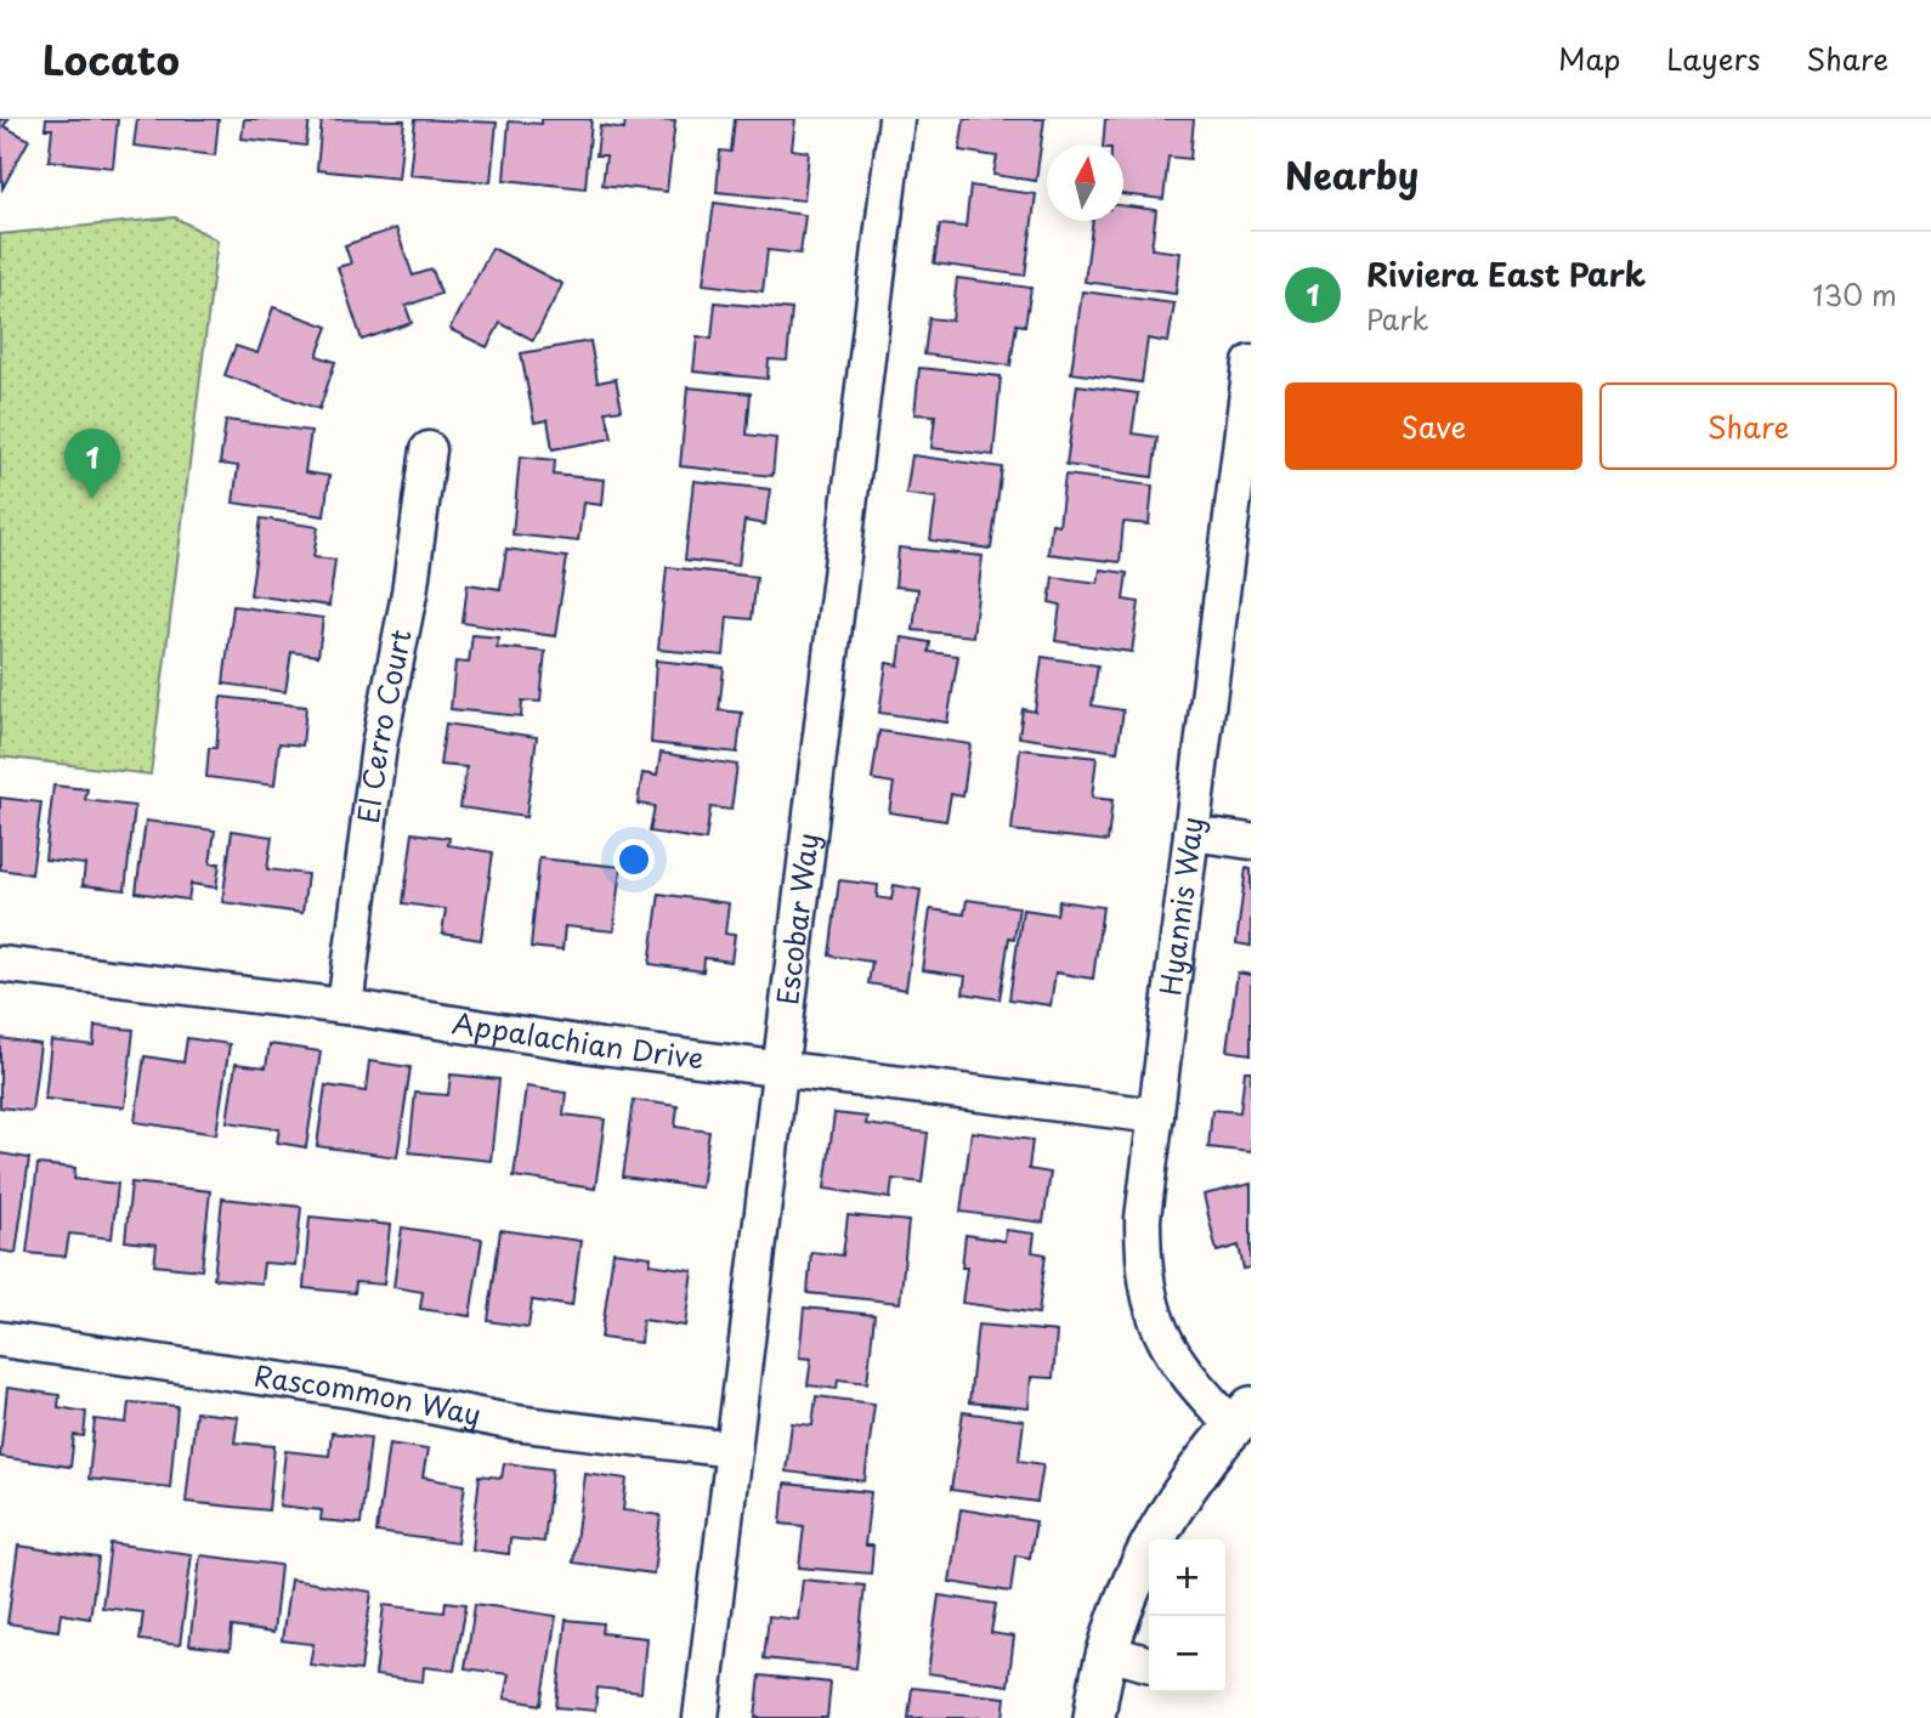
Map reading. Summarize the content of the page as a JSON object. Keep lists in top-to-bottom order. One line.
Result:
{"streets":{"street":["El Cerro Court","Hyannis Way","Escobar Way","Appalachian Drive","Rascommon Way"]},"crossings":[["El Cerro Court","Appalachian Drive"],["Hyannis Way","Appalachian Drive"],["Escobar Way","Appalachian Drive"],["Escobar Way","Rascommon Way"]],"north":"top","page":{"header":"Locato","nav":["Map","Layers","Share"],"heading":"Nearby","list":[{"mark":"1","name":"Riviera East Park","note":"Park","value":"130 m"}],"buttons":["Save","Share"],"pins":"1","map_buttons":["+","−"]}}
